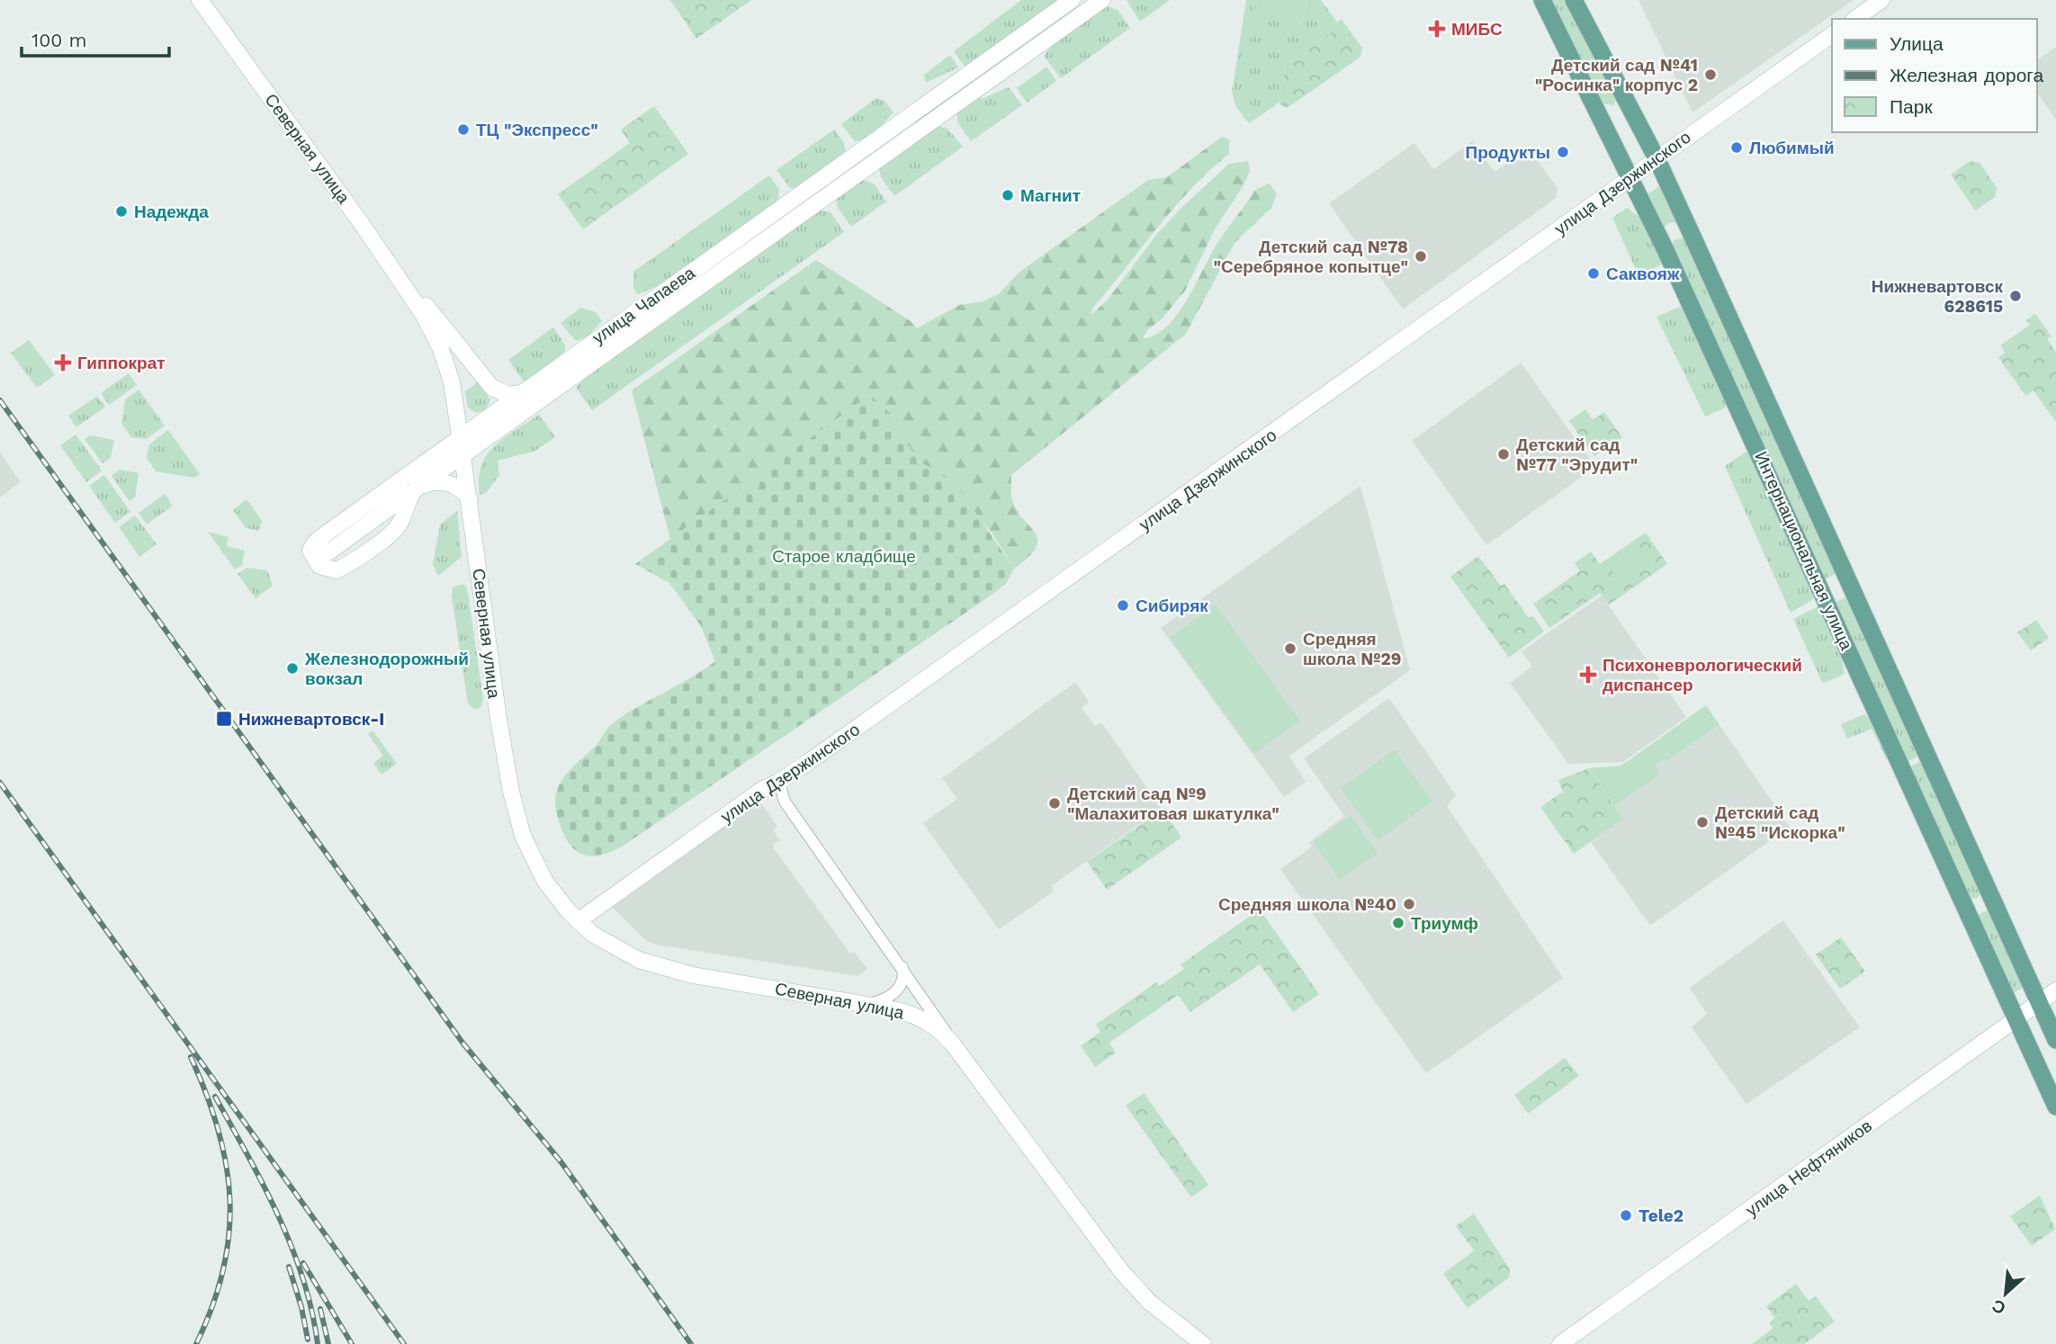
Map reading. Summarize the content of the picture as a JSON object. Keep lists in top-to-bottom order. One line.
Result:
{"streets":{"main road":["Северная улица","улица Дзержинского","улица Чапаева","Интернациональная улица","улица Нефтяников"]},"crossings":[["Северная улица","улица Дзержинского"],["Северная улица","улица Чапаева"],["улица Дзержинского","Интернациональная улица"],["Интернациональная улица","улица Нефтяников"]],"parks":["Старое кладбище"],"places":{"health":["МИБС","Гиппократ","Психоневрологический диспансер"],"other":["Детский сад №41 \"Росинка\" корпус 2","ТЦ \"Экспресс\"","Любимый","Продукты","Магнит","Надежда","Детский сад №78 \"Серебряное копытце\"","Саквояж","Нижневартовск 628615","Детский сад №77 \"Эрудит\"","Сибиряк","Средняя школа №29","Железнодорожный вокзал","Детский сад №9 \"Малахитовая шкатулка\"","Детский сад №45 \"Искорка\"","Средняя школа №40","Триумф","Tele2"],"transit":["Нижневартовск-I"]},"legend":["Улица","Железная дорога","Парк"],"scale_bar":"100 m","north":"bottom left"}
